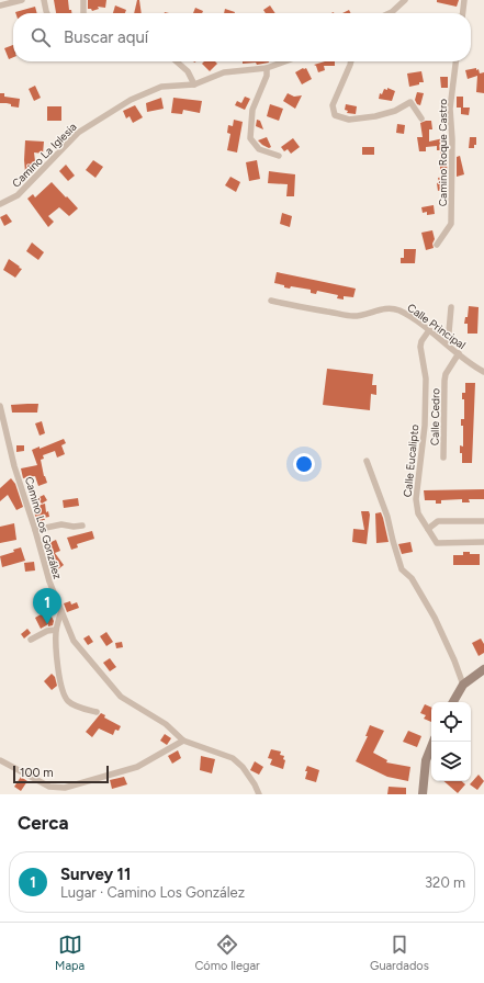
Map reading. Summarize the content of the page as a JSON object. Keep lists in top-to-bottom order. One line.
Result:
{"streets":{"street":["Camino Roque Castro","Camino La Iglesia","Calle Principal","Calle Cedro","Calle Eucalipto","Camino Los González"]},"crossings":[["Calle Principal","Calle Cedro"],["Calle Principal","Calle Eucalipto"]],"scale_bar":"100 m","page":{"search":"Buscar aquí","pins":"1","scale":"100 m","heading":"Cerca","list":[{"mark":"1","name":"Survey 11","note":"Lugar · Camino Los González","value":"320 m"}],"nav":["Mapa","Cómo llegar","Guardados"]}}
